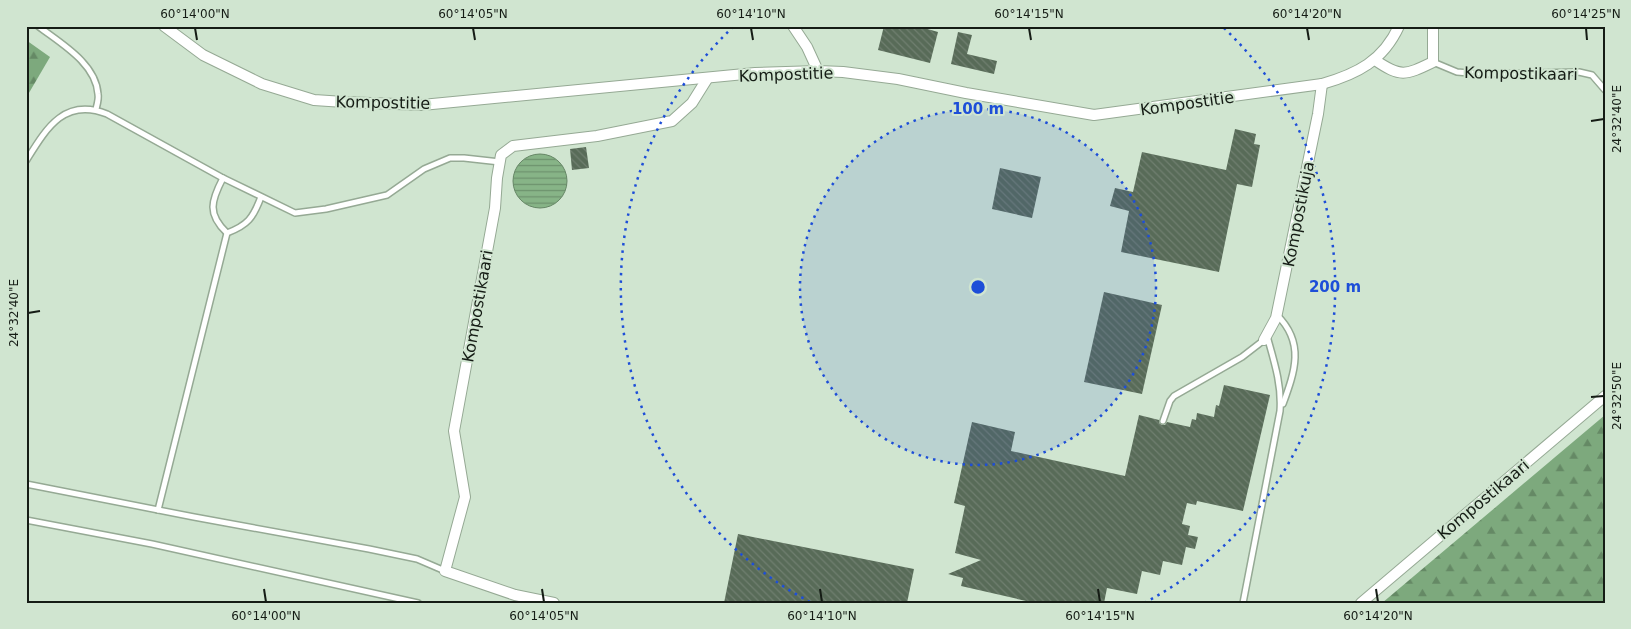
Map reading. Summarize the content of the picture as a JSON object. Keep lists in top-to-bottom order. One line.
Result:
{"streets":{"street":["Kompostikaari","Kompostitie","Kompostikuja"]},"crossings":[["Kompostitie","Kompostikuja"]],"coordinates":["60°14'00\"N","60°14'05\"N","60°14'10\"N","60°14'15\"N","60°14'20\"N","60°14'25\"N","24°32'40\"E","24°32'50\"E"],"rings":["100 m","200 m"]}
